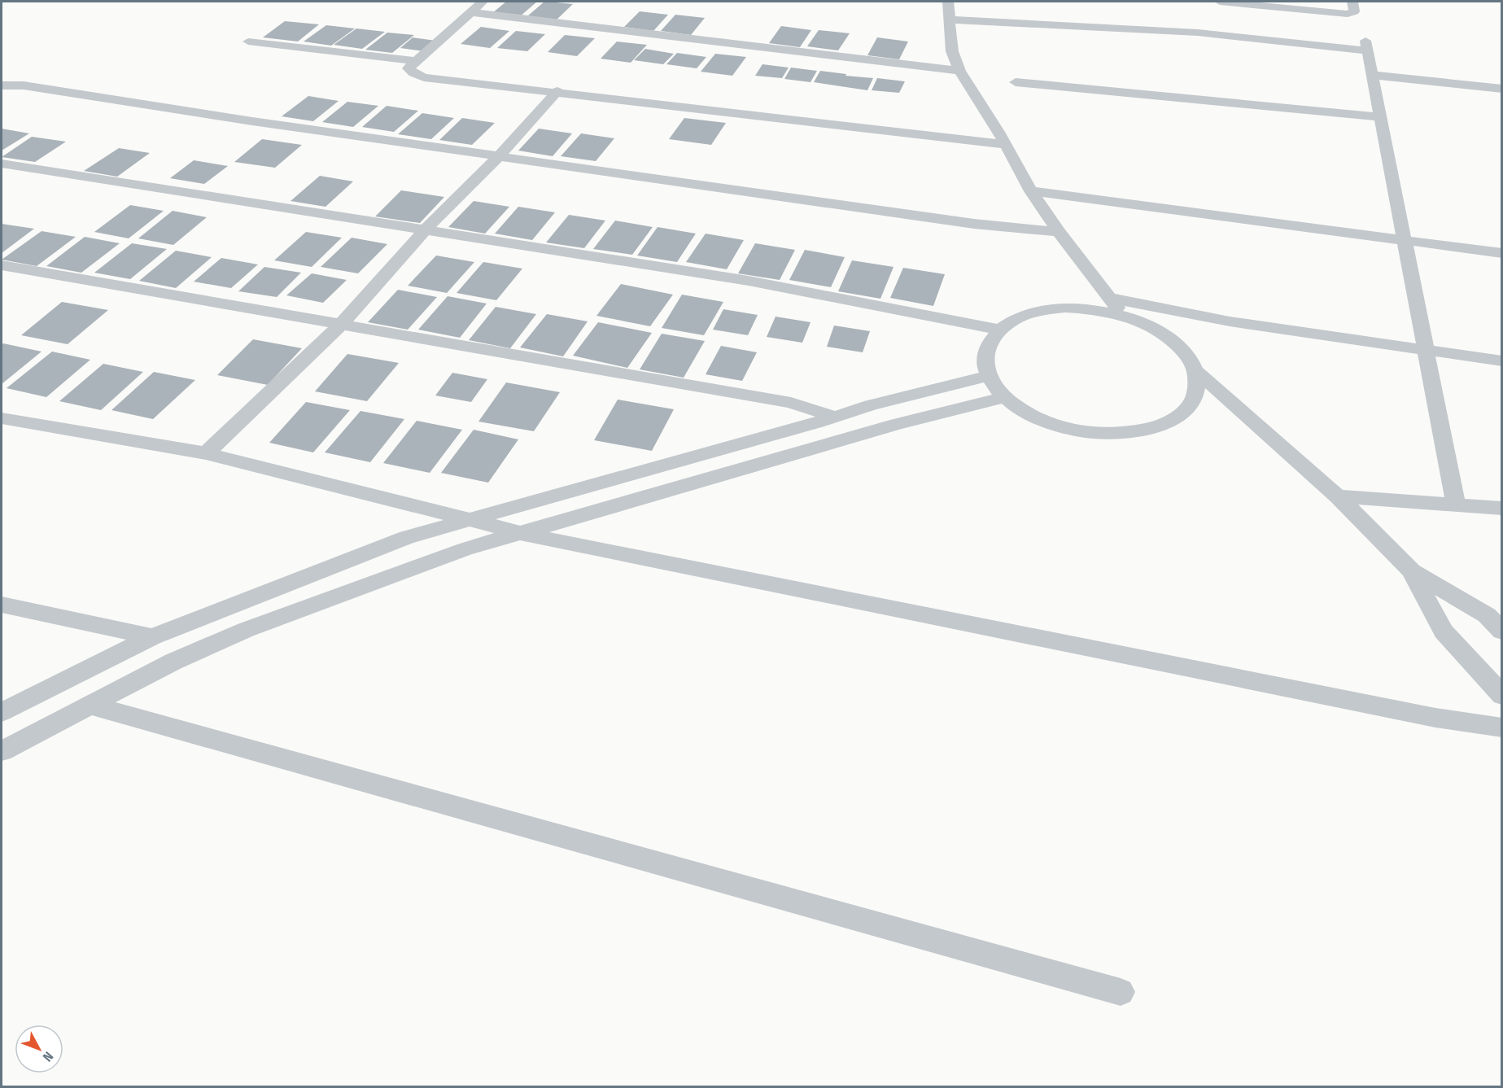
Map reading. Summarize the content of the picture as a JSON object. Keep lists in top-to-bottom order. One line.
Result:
{"north":"bottom right"}
